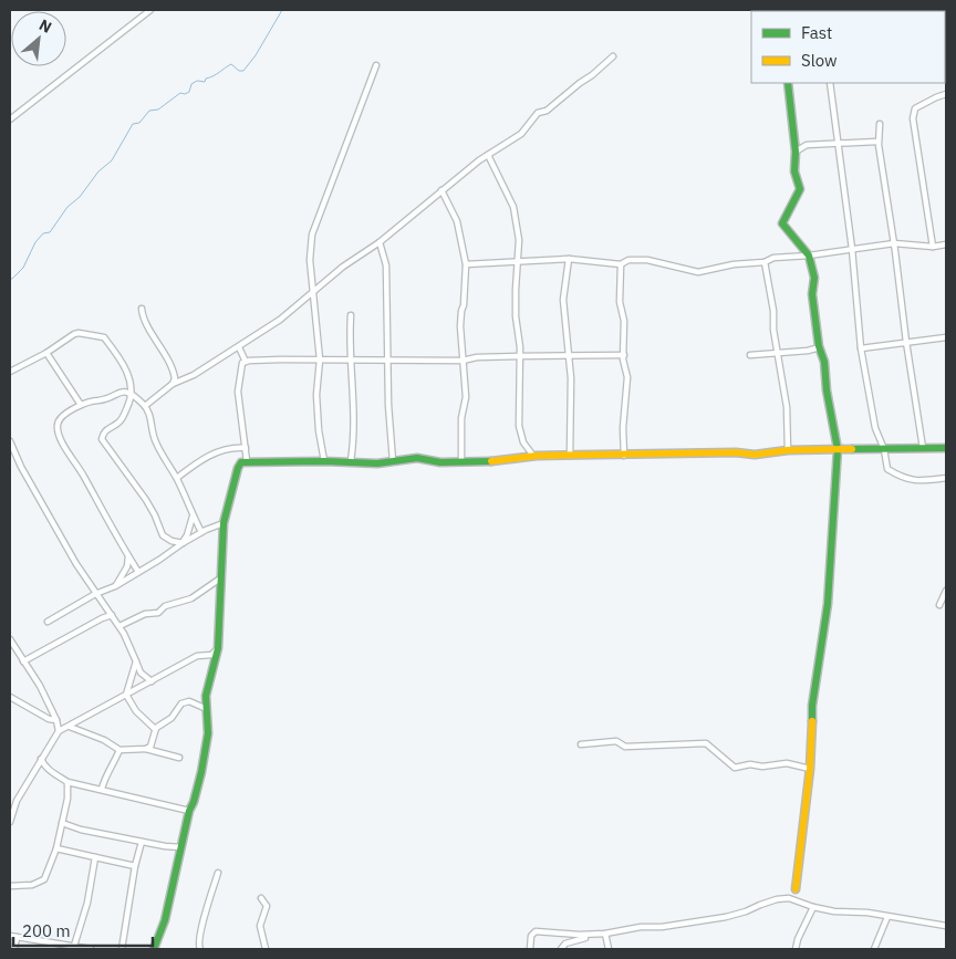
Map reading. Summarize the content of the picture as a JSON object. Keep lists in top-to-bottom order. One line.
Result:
{"legend":["Fast","Slow"],"scale_bar":"200 m","north":"top right"}
